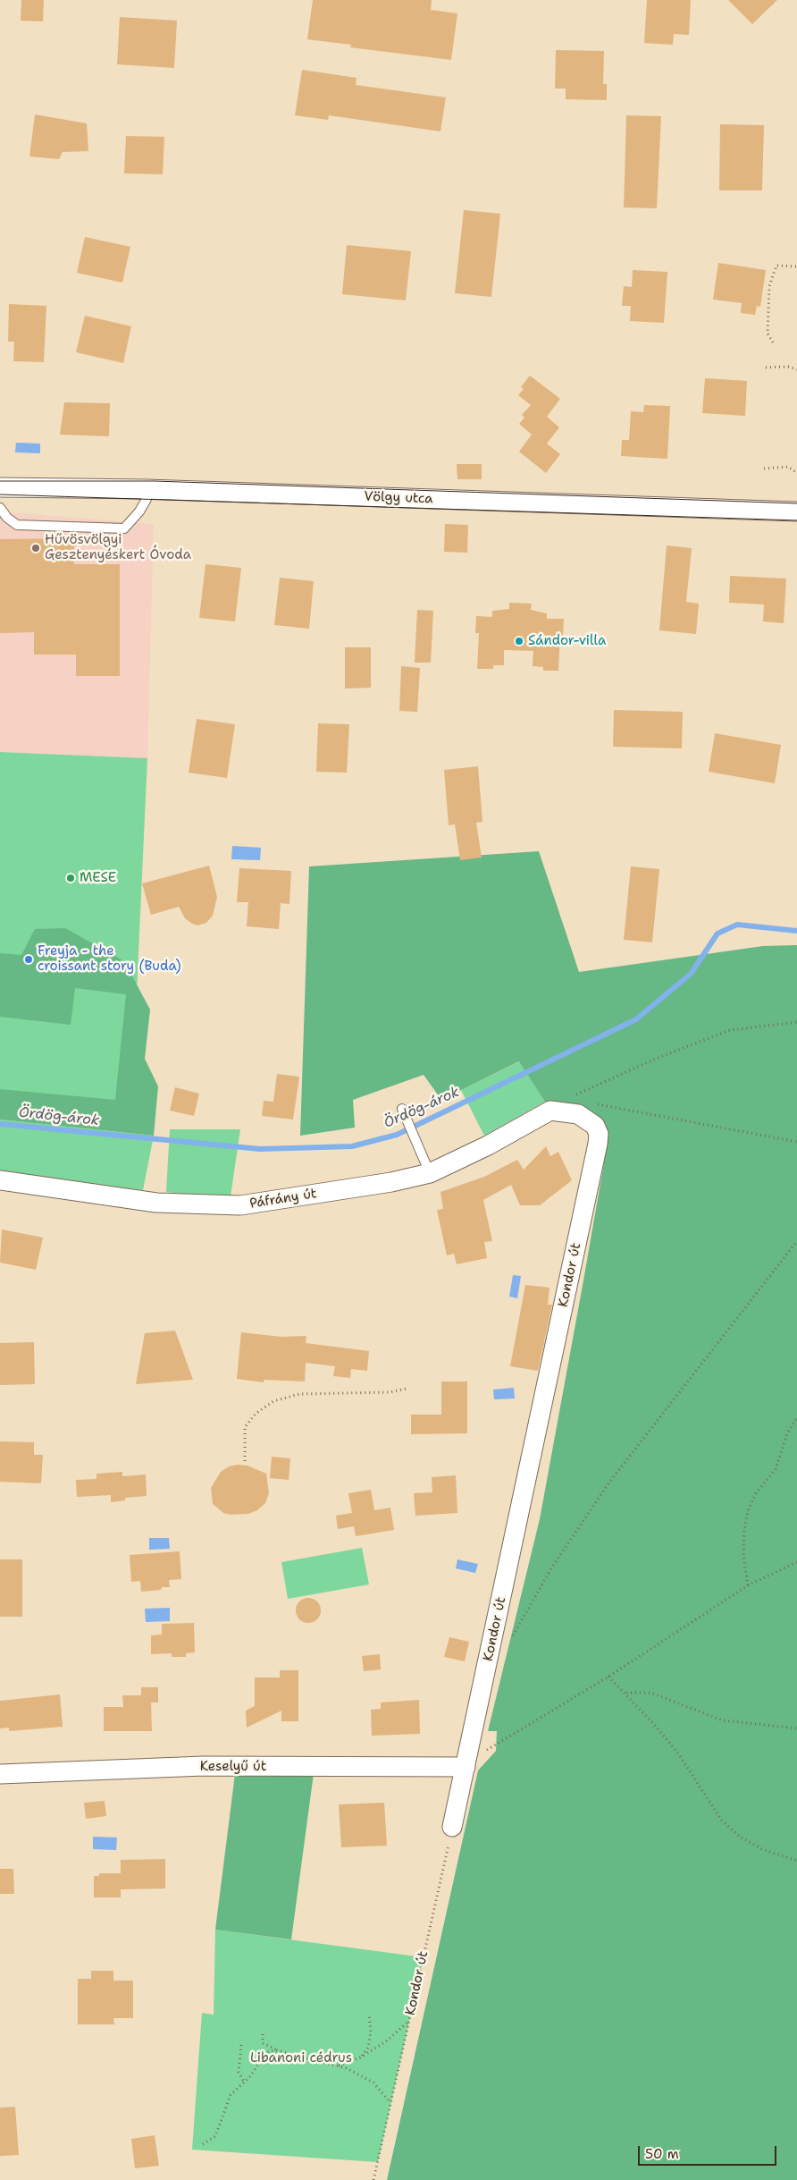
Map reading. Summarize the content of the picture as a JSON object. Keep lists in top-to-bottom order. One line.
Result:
{"streets":{"street":["Völgy utca","Páfrány út","Kondor út","Keselyű út"]},"crossings":[["Páfrány út","Kondor út"],["Kondor út","Keselyű út"]],"water":["Ördög-árok"],"parks":["Libanoni cédrus"],"places":["Hűvösvölgyi Gesztenyéskert Óvoda","Sándor-villa","MESE","Freyja - the croissant story (Buda)"],"scale_bar":"50 m"}
